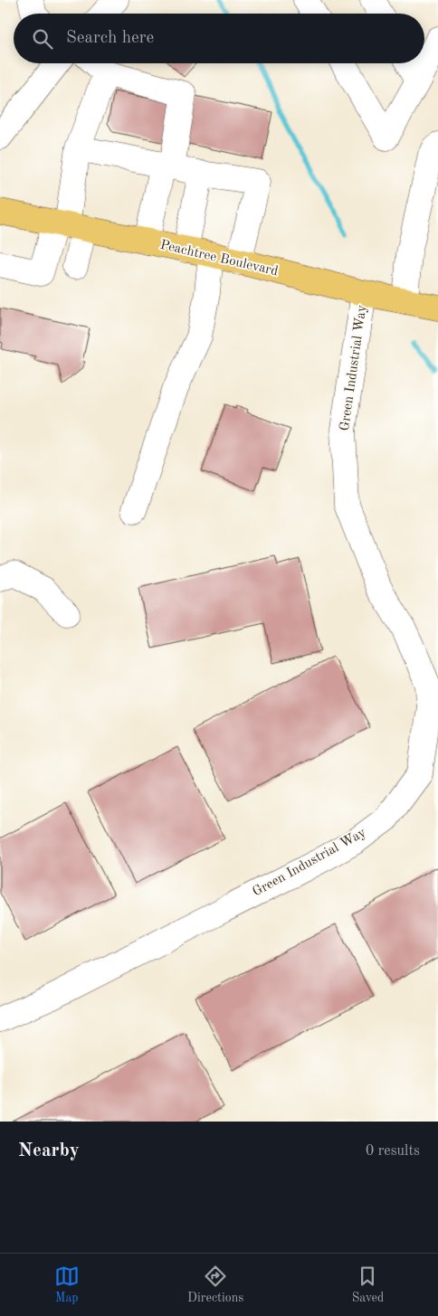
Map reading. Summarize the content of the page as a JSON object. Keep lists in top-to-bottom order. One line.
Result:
{"streets":{"highway":["Peachtree Boulevard"],"street":["Green Industrial Way"]},"crossings":[["Peachtree Boulevard","Green Industrial Way"]],"page":{"search":"Search here","heading":["Nearby","0 results"],"nav":["Map","Directions","Saved"]}}
